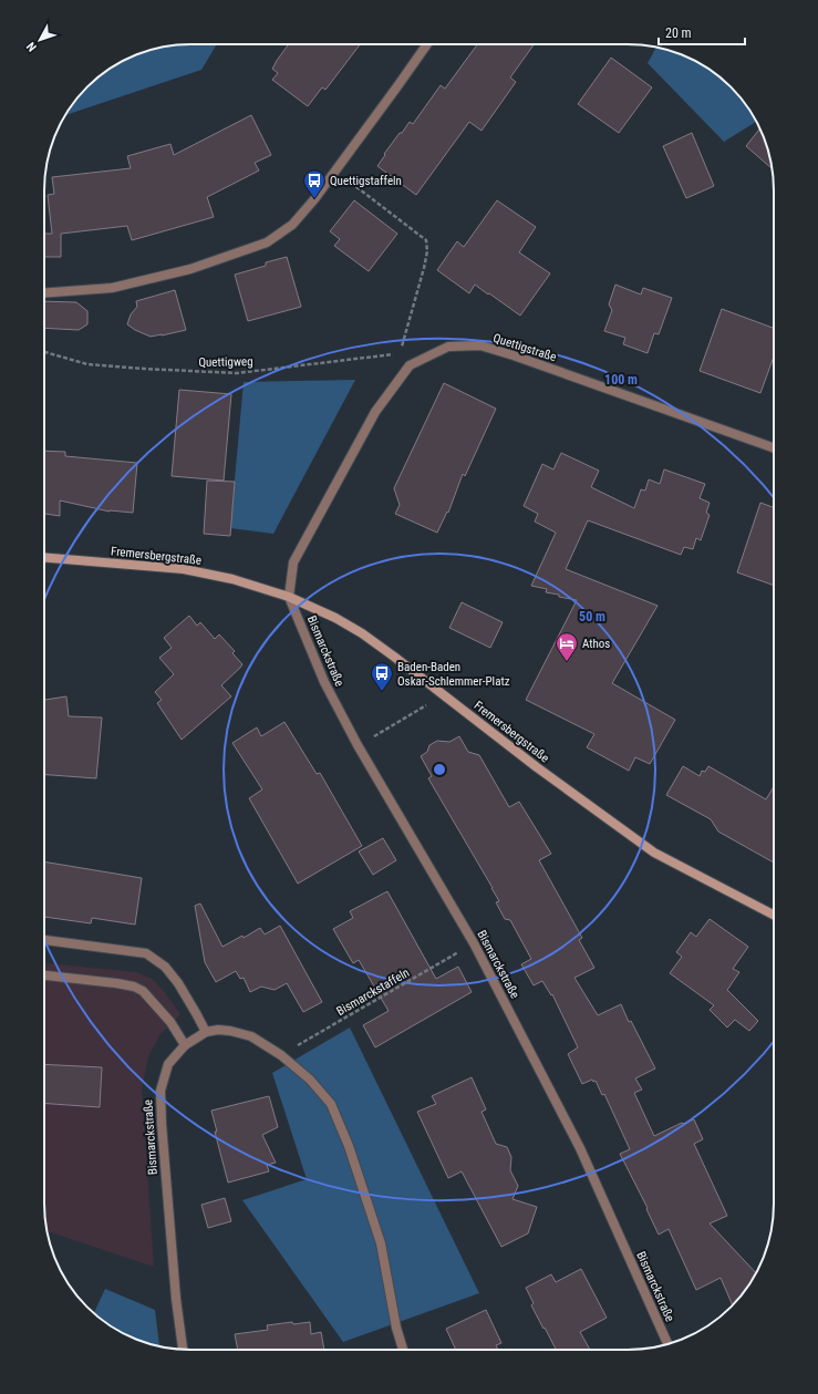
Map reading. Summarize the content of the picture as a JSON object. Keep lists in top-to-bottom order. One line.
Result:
{"streets":{"main road":["Fremersbergstraße"],"street":["Quettigstraße","Bismarckstraße"],"path":["Quettigweg","Bismarckstaffeln"]},"crossings":[["Quettigstraße","Fremersbergstraße"],["Quettigstraße","Bismarckstraße"],["Fremersbergstraße","Bismarckstraße"],["Bismarckstraße","Bismarckstaffeln"]],"places":{"bus stop":["Quettigstaffeln","Baden-Baden Oskar-Schlemmer-Platz"],"hotel":["Athos"]},"scale_bar":"20 m","north":"bottom left","rings":["100 m","50 m"]}
